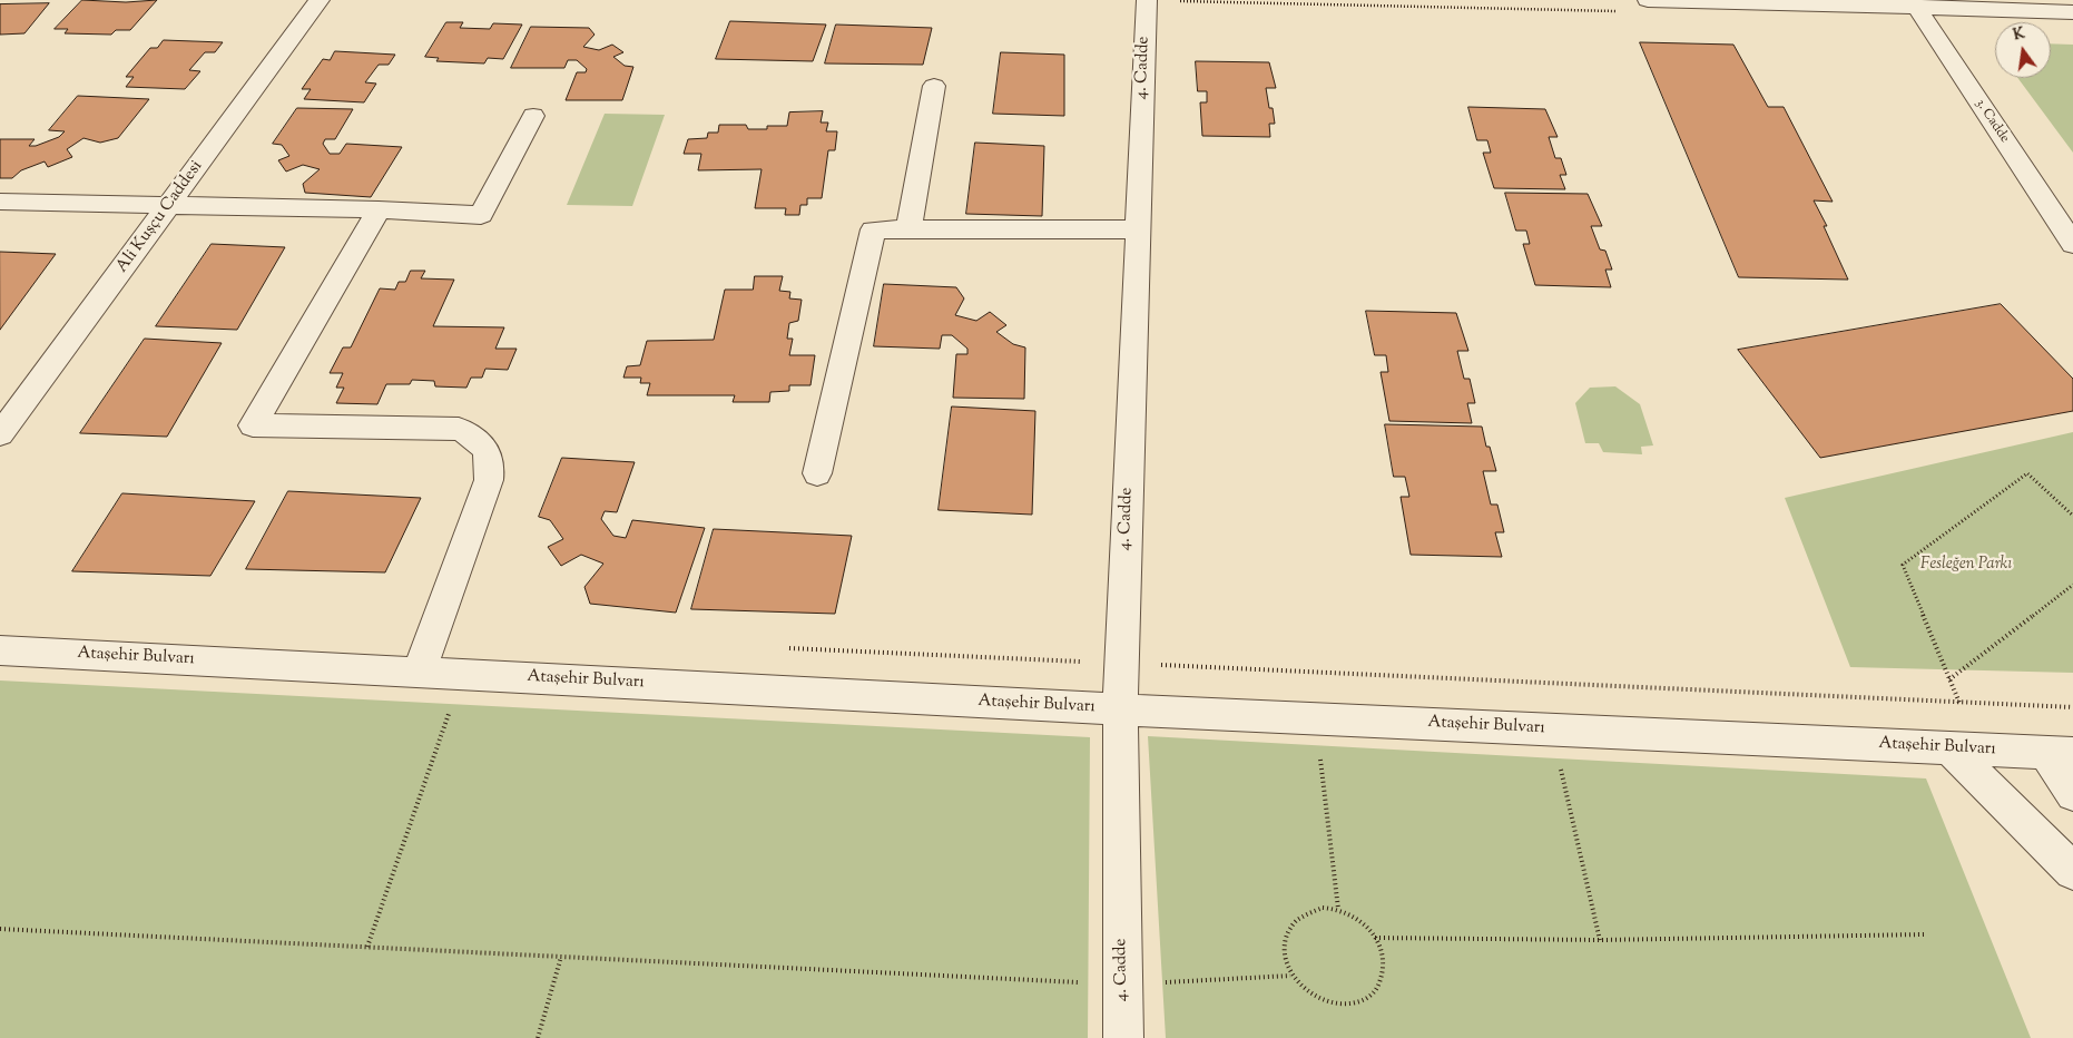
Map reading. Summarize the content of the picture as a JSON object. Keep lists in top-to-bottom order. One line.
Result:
{"streets":{"street":["4. Cadde","3. Cadde","Ali Kuşçu Caddesi","Ataşehir Bulvarı"]},"crossings":[["4. Cadde","Ataşehir Bulvarı"]],"parks":["Fesleğen Parkı"],"north":"top"}
